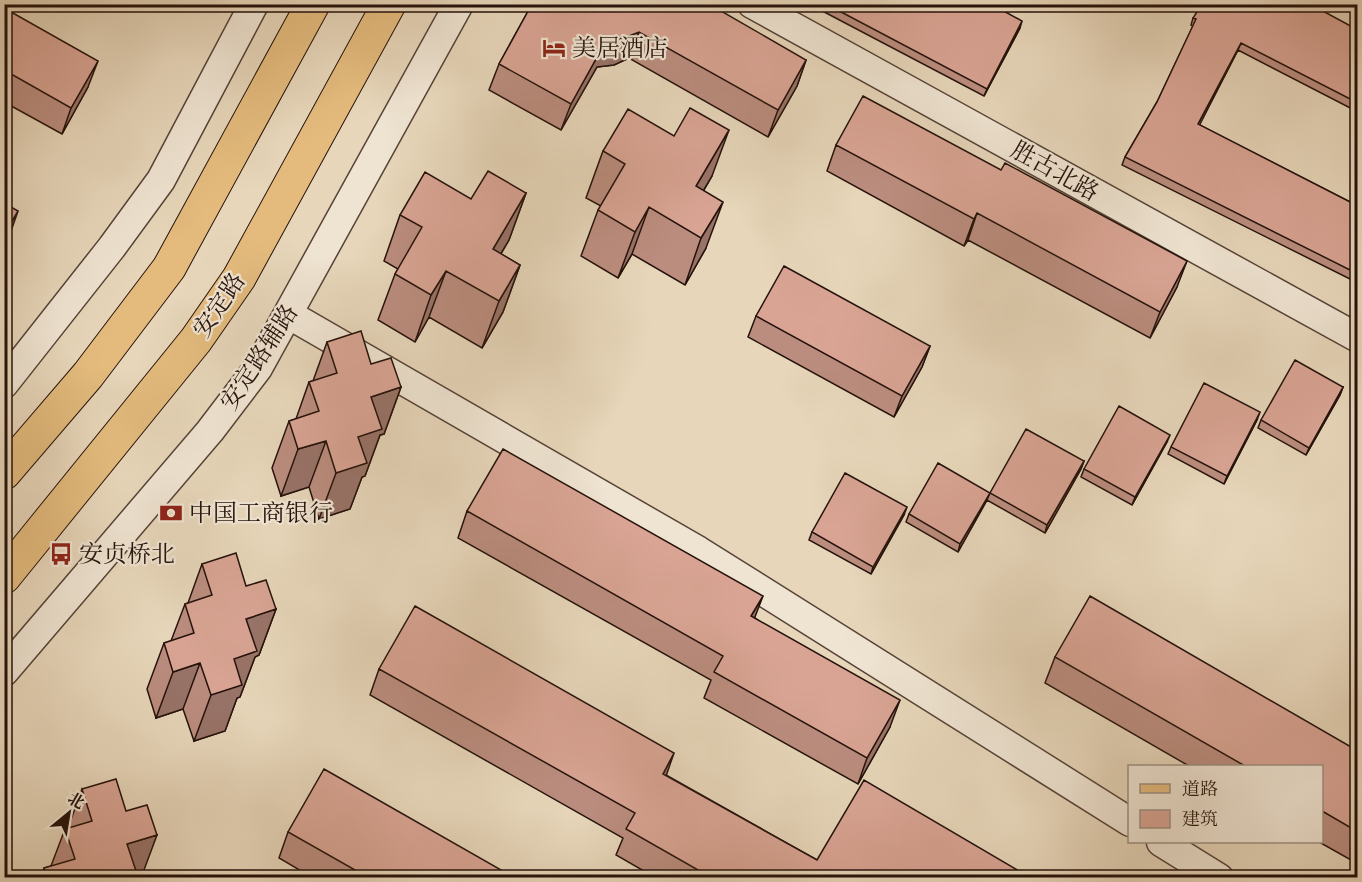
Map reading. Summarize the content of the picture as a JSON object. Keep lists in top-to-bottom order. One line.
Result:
{"streets":{"main road":["安定路"],"street":["胜古北路","安定路辅路"]},"places":{"hotel":["美居酒店"],"bank":["中国工商银行"],"bus stop":["安贞桥北"]},"legend":["道路","建筑"],"north":"top right"}
